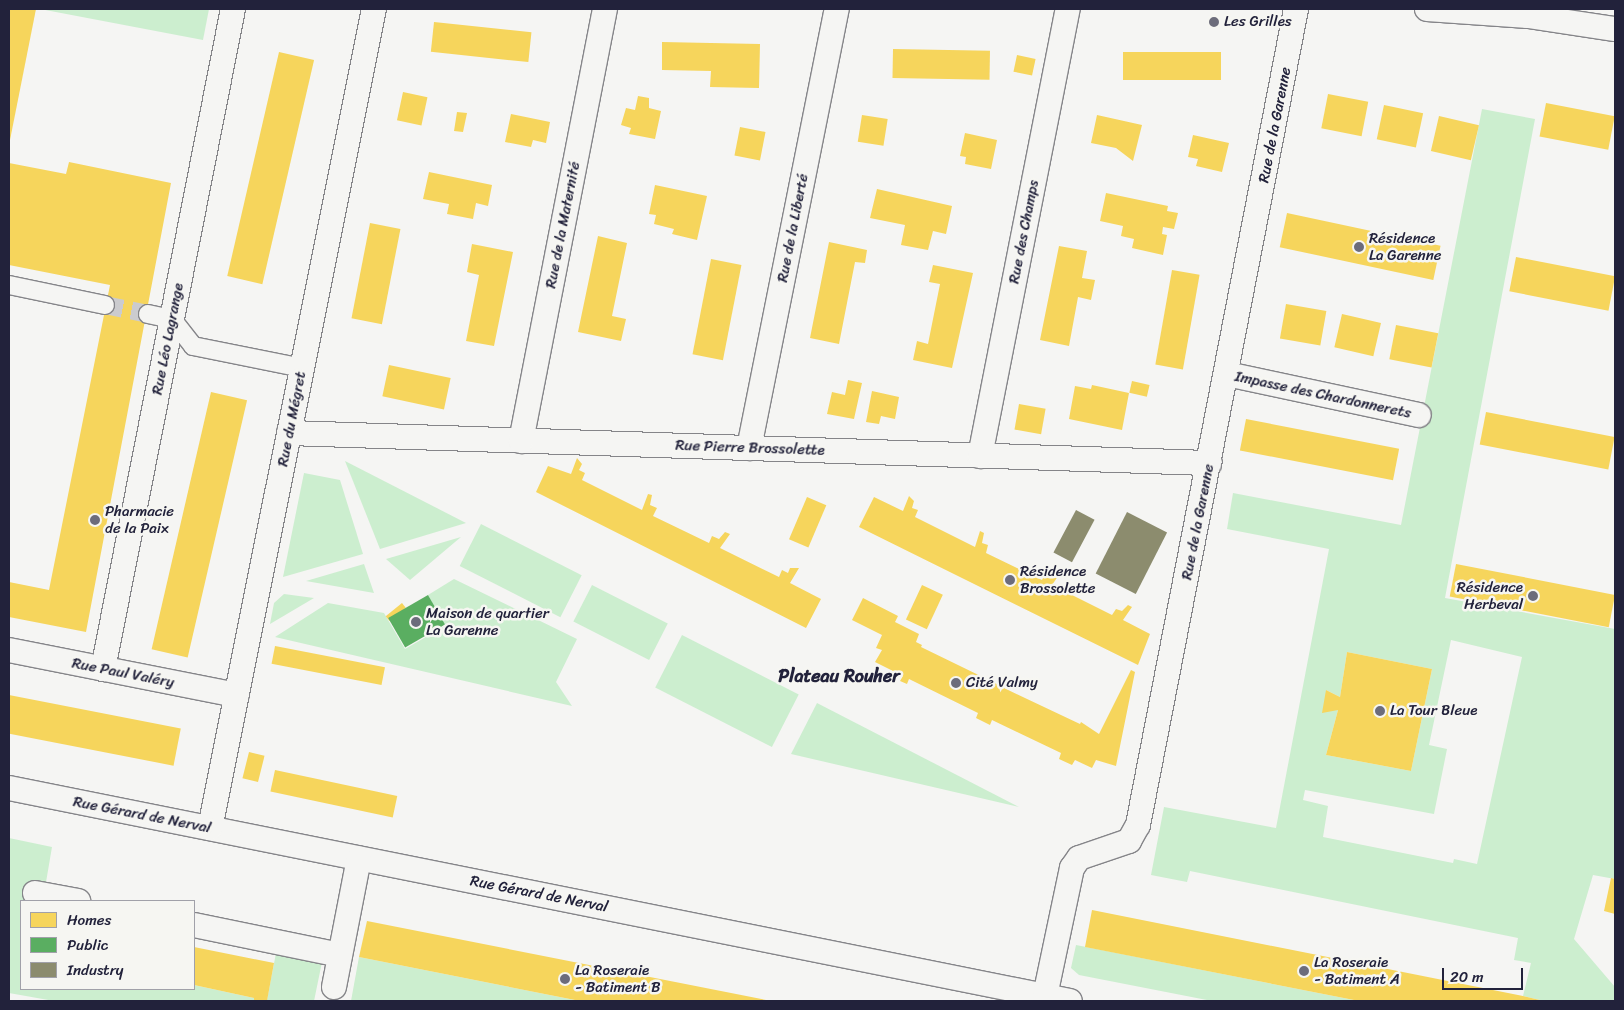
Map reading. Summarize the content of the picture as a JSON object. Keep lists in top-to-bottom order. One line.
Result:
{"streets":{"street":["Rue de la Garenne","Rue de la Maternité","Rue de la Liberté","Rue des Champs","Rue Léo Lagrange","Impasse des Chardonnerets","Rue du Mégret","Rue Pierre Brossolette","Rue Paul Valéry","Rue Gérard de Nerval"]},"crossings":[["Rue de la Garenne","Impasse des Chardonnerets"],["Rue de la Garenne","Rue Pierre Brossolette"],["Rue de la Garenne","Rue Gérard de Nerval"],["Rue de la Maternité","Rue Pierre Brossolette"],["Rue de la Liberté","Rue Pierre Brossolette"],["Rue des Champs","Rue Pierre Brossolette"],["Rue Léo Lagrange","Rue Paul Valéry"],["Rue du Mégret","Rue Pierre Brossolette"],["Rue du Mégret","Rue Paul Valéry"],["Rue du Mégret","Rue Gérard de Nerval"]],"districts":["Plateau Rouher"],"places":["Les Grilles","Résidence La Garenne","Pharmacie de la Paix","Résidence Brossolette","Résidence Herbeval","Maison de quartier La Garenne","Cité Valmy","La Tour Bleue","La Roseraie - Batiment A","La Roseraie - Batiment B"],"legend":["Homes","Public","Industry"],"scale_bar":"20 m"}
